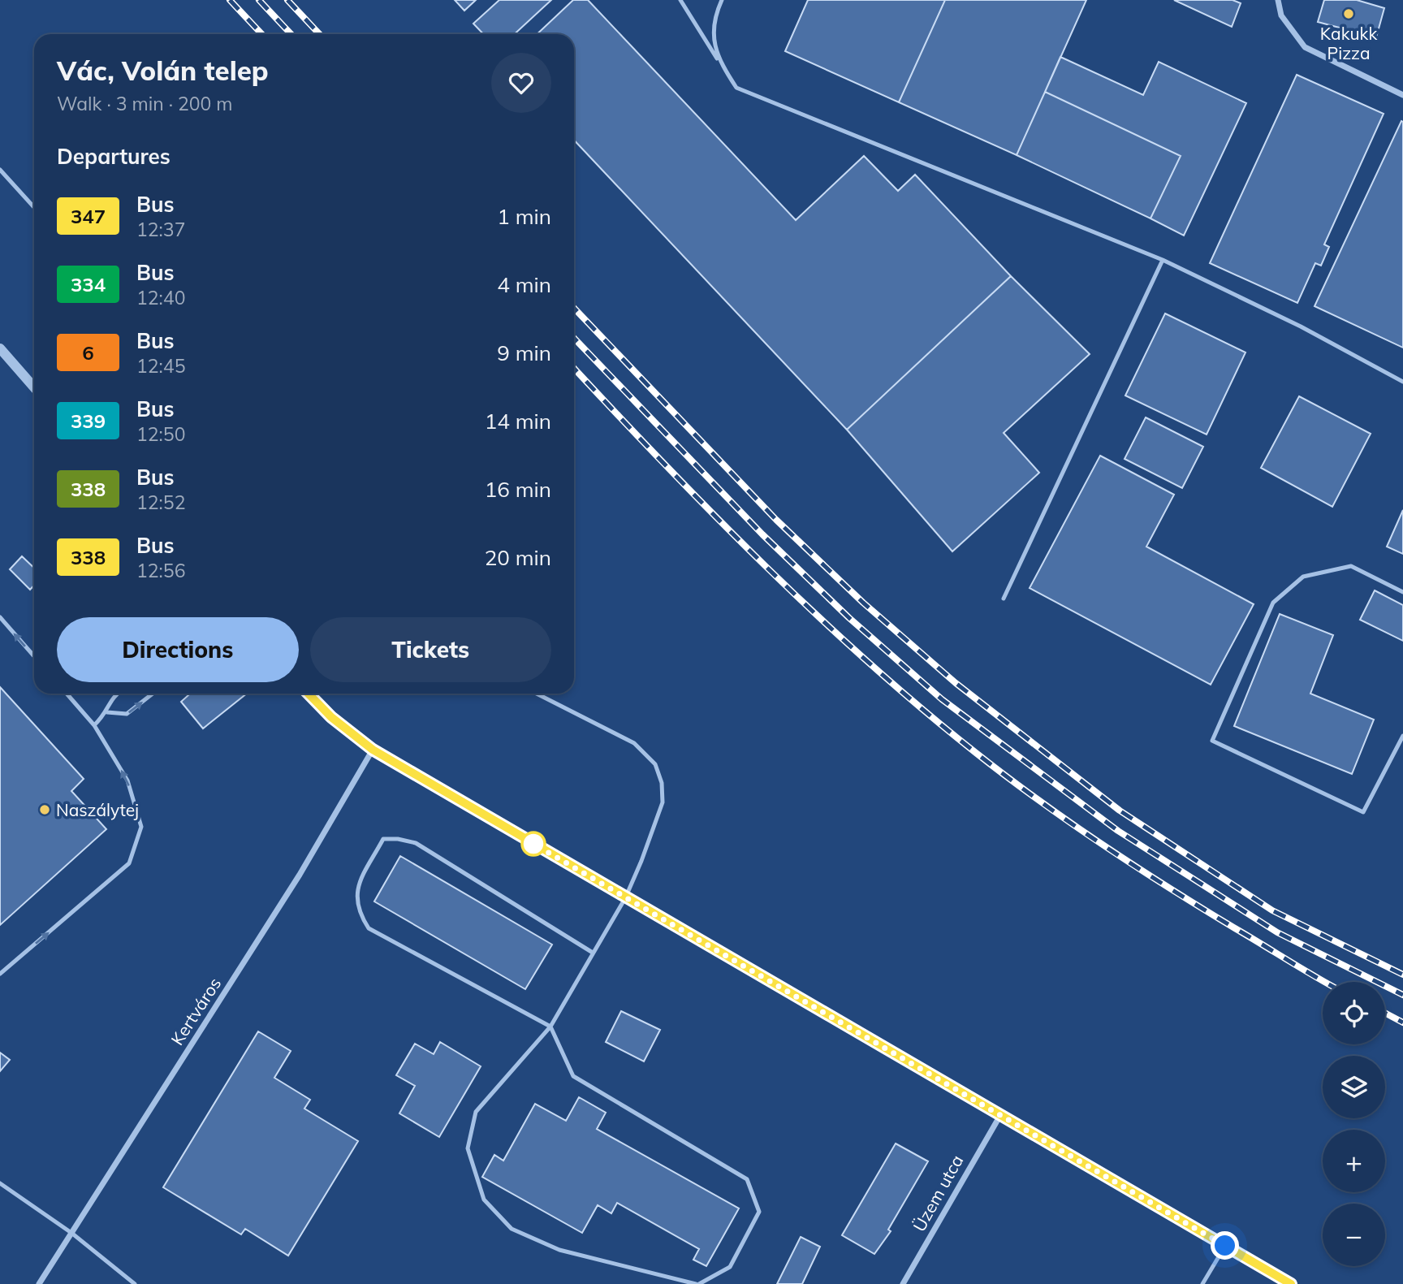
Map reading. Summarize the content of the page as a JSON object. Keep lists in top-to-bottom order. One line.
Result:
{"streets":{"street":["Kertváros","Üzem utca"]},"places":["Kakukk Pizza","Naszálytej"],"lines":["bus line 347"],"page":{"heading":[["Vác, Volán telep","Walk · 3 min · 200 m"],"Departures"],"list":[{"mark":"347","name":"Bus","note":"12:37","value":"1 min"},{"mark":"334","name":"Bus","note":"12:40","value":"4 min"},{"mark":"6","name":"Bus","note":"12:45","value":"9 min"},{"mark":"339","name":"Bus","note":"12:50","value":"14 min"},{"mark":"338","name":"Bus","note":"12:52","value":"16 min"},{"mark":"338","name":"Bus","note":"12:56","value":"20 min"}],"buttons":["Directions","Tickets"],"map_buttons":["+","−"]}}
